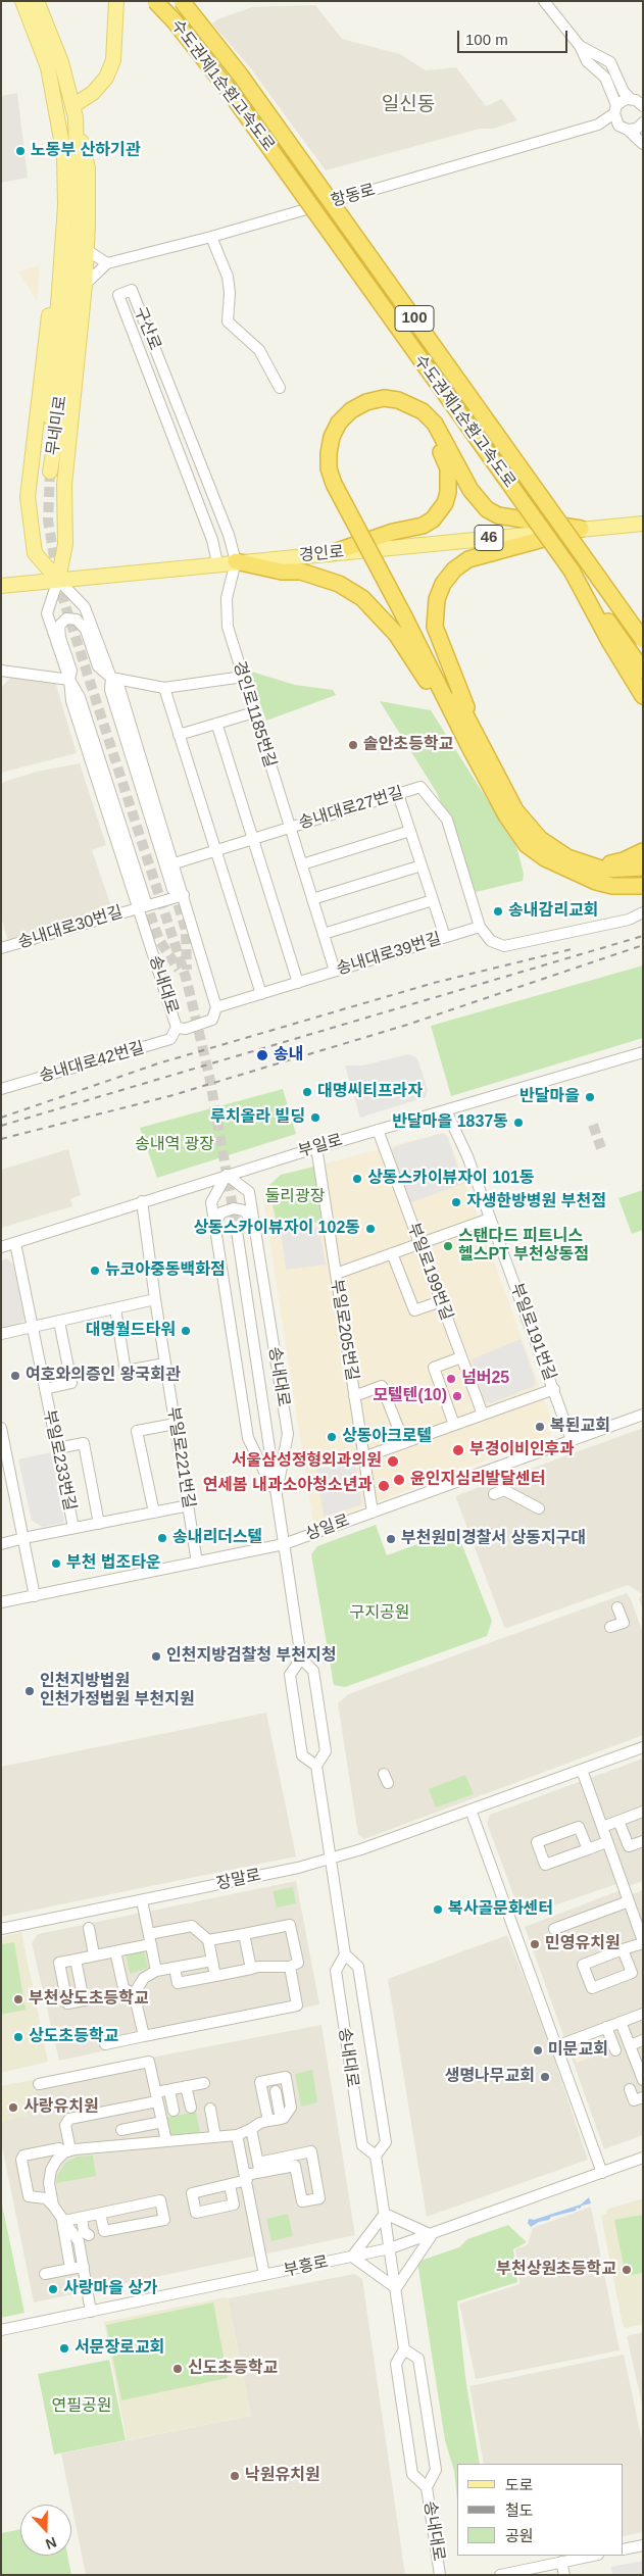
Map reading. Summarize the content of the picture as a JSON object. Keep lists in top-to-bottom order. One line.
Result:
{"streets":{"highway":["수도권제1순환고속도로","100"],"main road":["무네미로","46","경인로"],"street":["항동로","구산로","경인로1185번길","송내대로27번길","송내대로30번길","송내대로39번길","송내대로","송내대로42번길","부일로","부일로199번길","부일로205번길","부일로191번길","부일로221번길","부일로233번길","상일로","장말로","부흥로"]},"crossings":[["구산로","경인로"],["구산로","경인로1185번길"],["경인로","경인로1185번길"],["경인로","송내대로"],["경인로1185번길","송내대로27번길"],["경인로1185번길","송내대로39번길"],["송내대로27번길","송내대로39번길"],["송내대로30번길","송내대로"],["송내대로39번길","송내대로"],["송내대로","송내대로42번길"],["송내대로","부일로"],["송내대로","상일로"],["송내대로","장말로"],["송내대로","부흥로"],["부일로","부일로199번길"],["부일로","부일로205번길"],["부일로","부일로191번길"],["부일로","부일로221번길"],["부일로","부일로233번길"],["부일로205번길","상일로"],["부일로191번길","상일로"],["부일로221번길","상일로"]],"districts":["일신동"],"parks":["송내역 광장","둘리광장","구지공원","연필공원"],"places":["노동부 산하기관","솔안초등학교","송내감리교회","송내","대명씨티프라자","반달마을","루치올라 빌딩","반달마을 1837동","상동스카이뷰자이 101동","자생한방병원 부천점","상동스카이뷰자이 102동","스탠다드 피트니스 헬스PT 부천상동점","뉴코아중동백화점","대명월드타워","여호와의증인 왕국회관","넘버25","모텔텐(10)","복된교회","상동아크로텔","부경이비인후과","서울삼성정형외과의원","윤인지심리발달센터","연세봄 내과소아청소년과","송내리더스텔","부천원미경찰서 상동지구대","부천 법조타운","인천지방검찰청 부천지청","인천지방법원 인천가정법원 부천지원","복사골문화센터","민영유치원","부천상도초등학교","상도초등학교","미문교회","생명나무교회","사랑유치원","부천상원초등학교","사랑마을 상가","서문장로교회","신도초등학교","낙원유치원"],"legend":["도로","철도","공원"],"scale_bar":"100 m","north":"bottom"}
